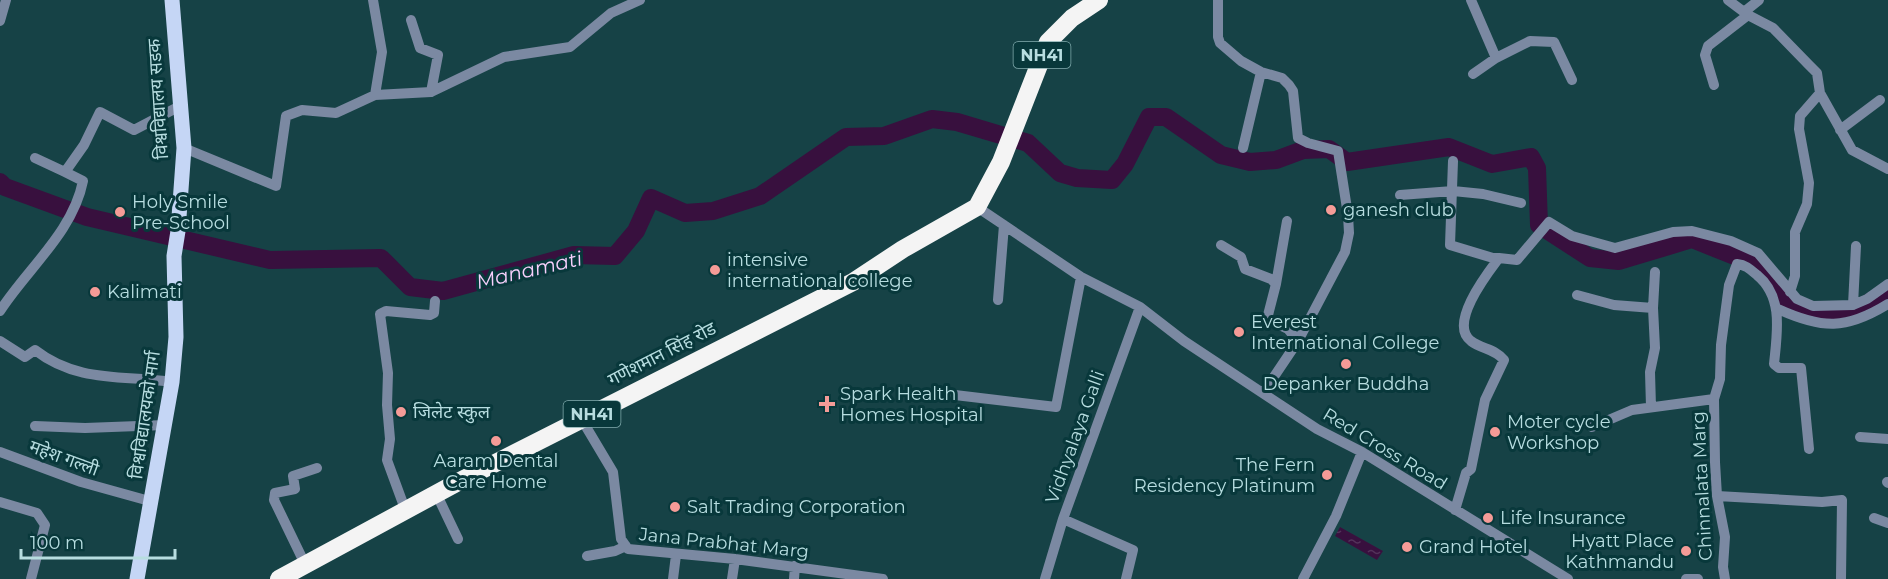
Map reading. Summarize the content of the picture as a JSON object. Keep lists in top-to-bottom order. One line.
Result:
{"streets":{"highway":["NH41","गणेशमान सिंह रोड"],"main road":["विश्वविद्यालय सडक","विश्वविद्यालयको मार्ग"],"street":["Vidhyalaya Galli","Red Cross Road","महेश गल्ली","Chinnalata Marg","Jana Prabhat Marg"]},"crossings":[["NH41","गणेशमान सिंह रोड"],["NH41","Red Cross Road"],["विश्वविद्यालय सडक","विश्वविद्यालयको मार्ग"],["गणेशमान सिंह रोड","Red Cross Road"],["गणेशमान सिंह रोड","Jana Prabhat Marg"],["विश्वविद्यालयको मार्ग","महेश गल्ली"],["Vidhyalaya Galli","Red Cross Road"]],"water":["Manamati"],"places":{"other":["ganesh club","Holy Smile Pre-School","intensive international college","Kalimati","Everest International College","Depanker Buddha","जिलेट स्कुल","Moter cycle Workshop","Aaram Dental Care Home","The Fern Residency Platinum","Salt Trading Corporation","Life Insurance","Grand Hotel","Hyatt Place Kathmandu"],"health":["Spark Health Homes Hospital"]},"scale_bar":"100 m"}
